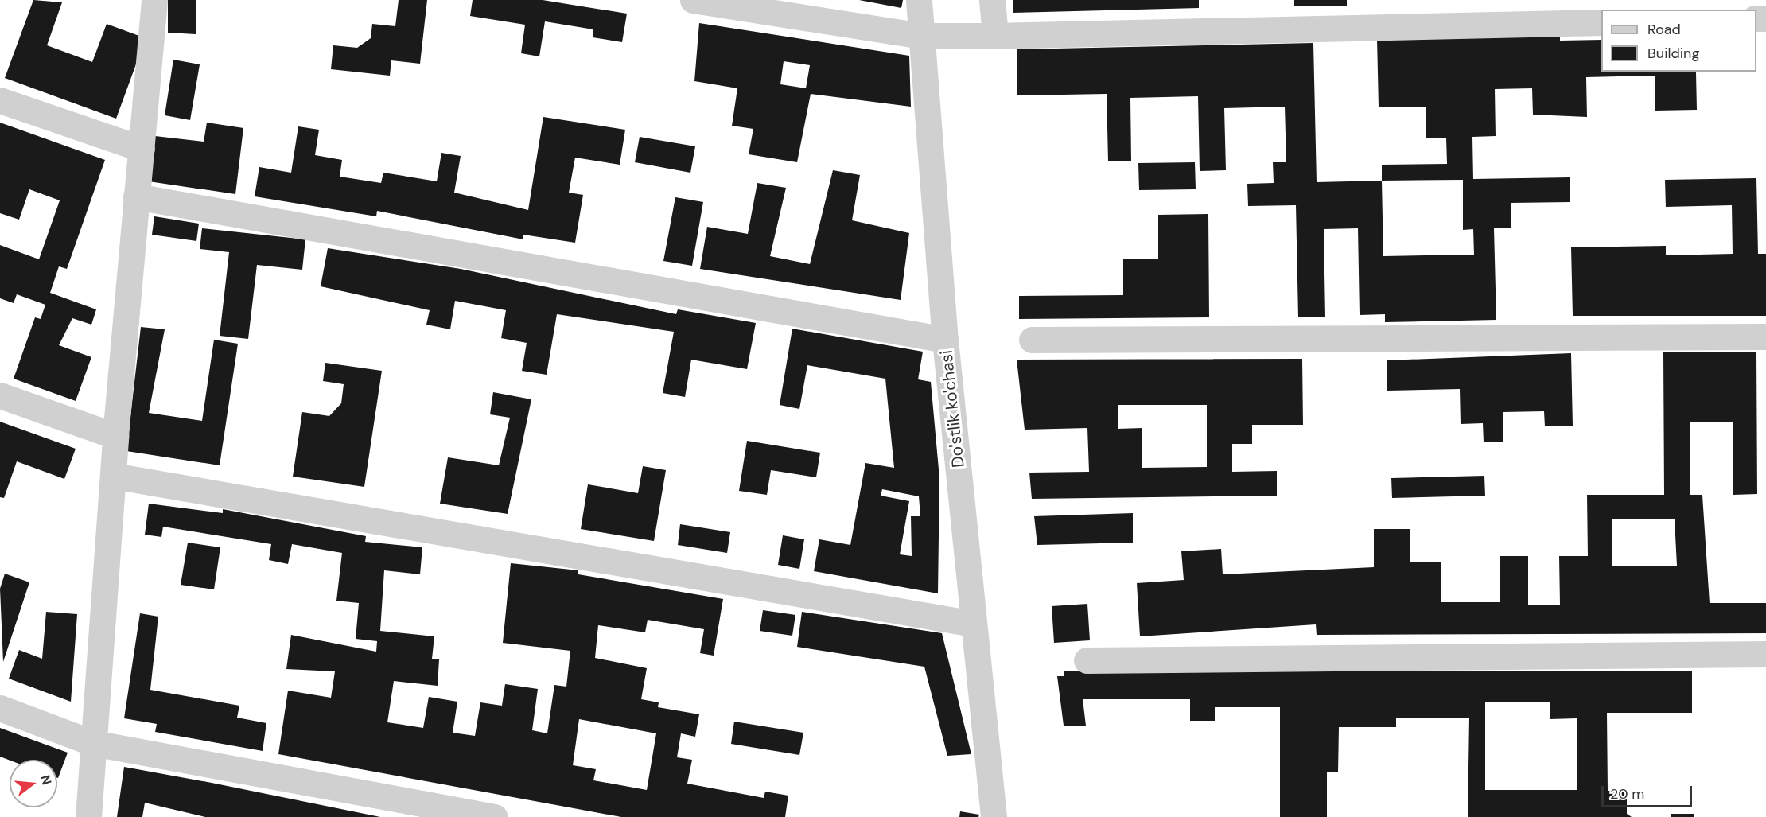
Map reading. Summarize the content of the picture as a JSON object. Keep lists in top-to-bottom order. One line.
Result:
{"streets":{"street":["Do'stlik ko'chasi"]},"legend":["Road","Building"],"scale_bar":"20 m","north":"right"}
